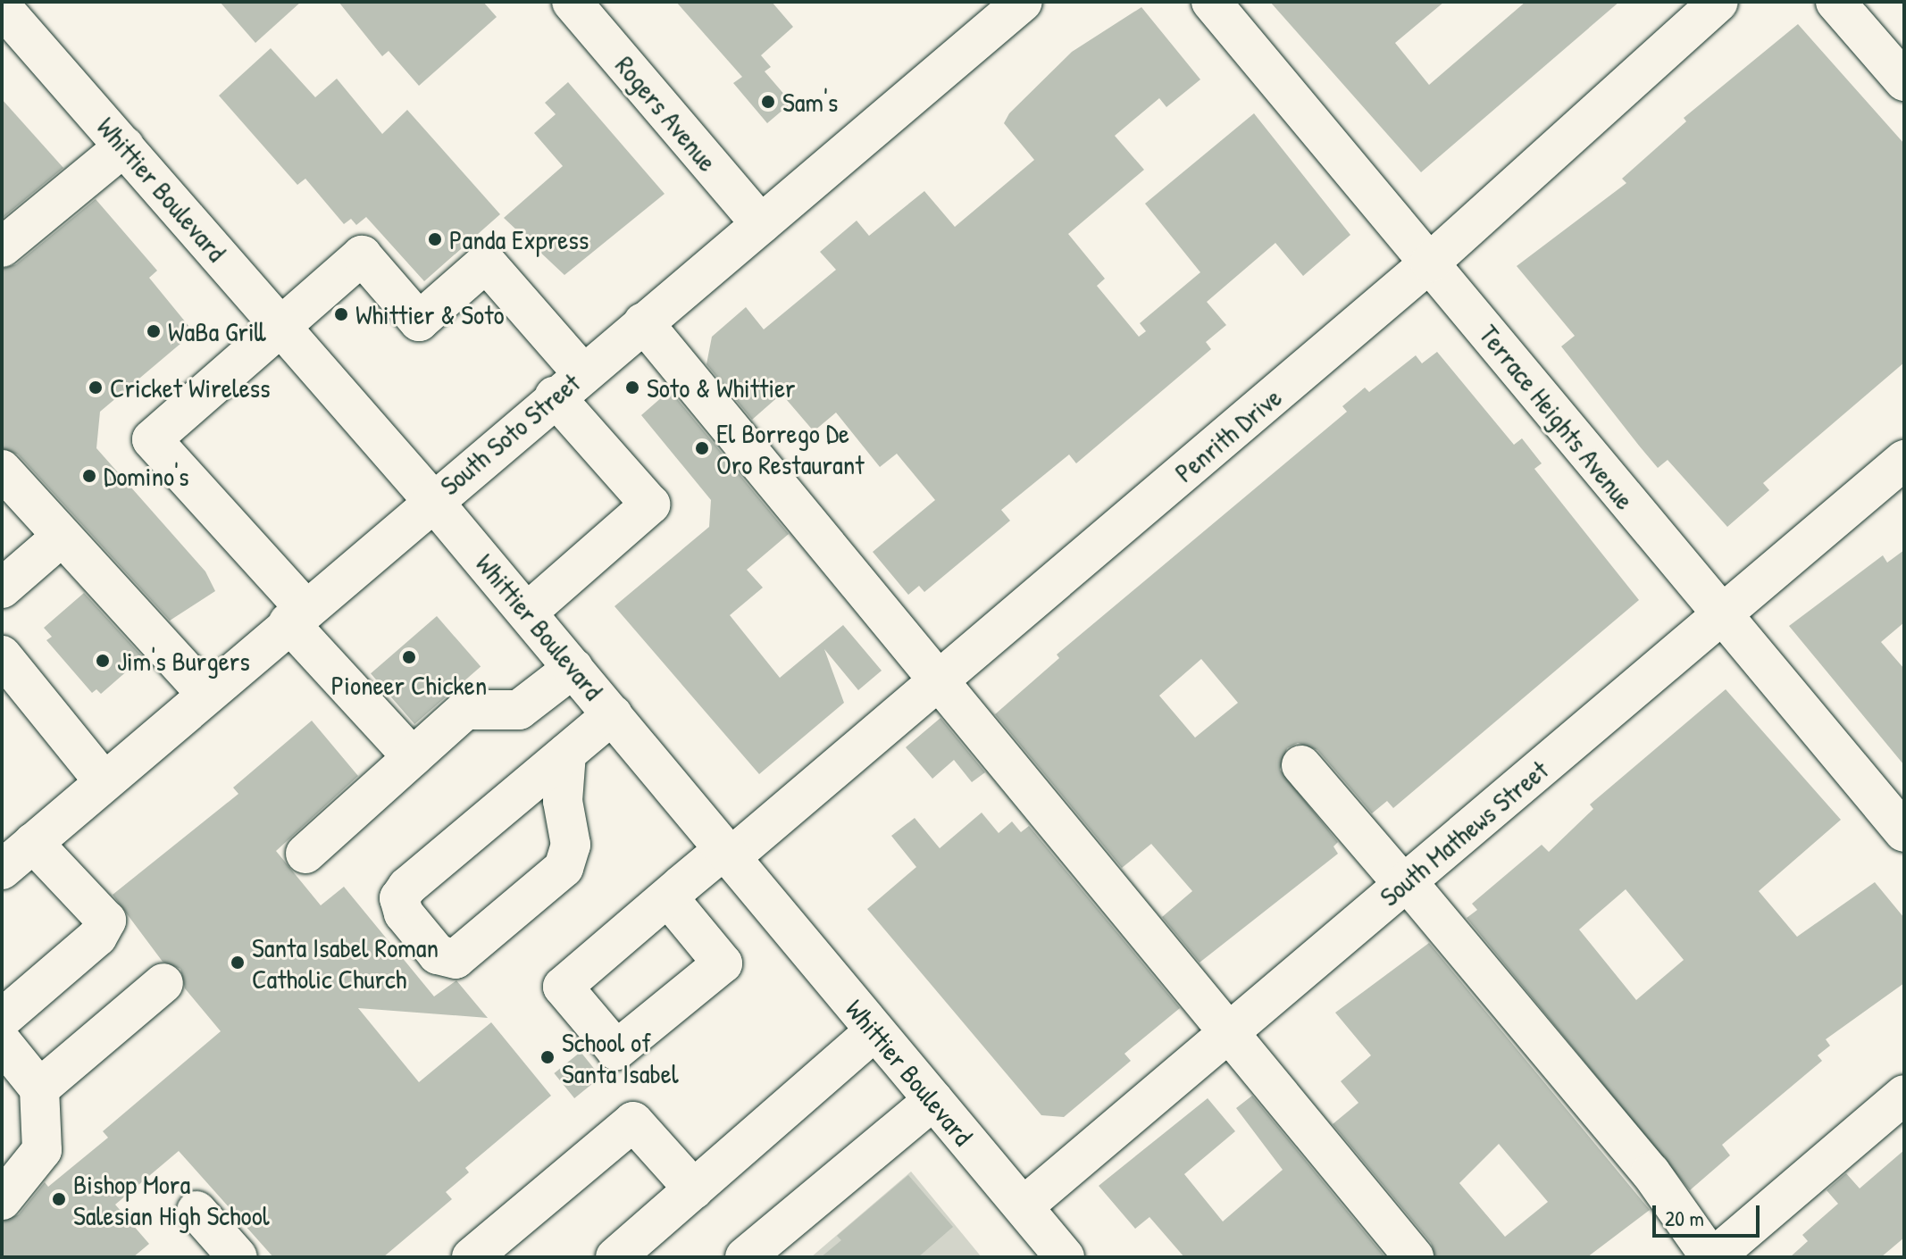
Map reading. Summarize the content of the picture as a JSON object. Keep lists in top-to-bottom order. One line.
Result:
{"streets":{"street":["Rogers Avenue","Whittier Boulevard","Terrace Heights Avenue","South Soto Street","Penrith Drive","South Mathews Street"]},"crossings":[["Rogers Avenue","South Soto Street"],["Whittier Boulevard","South Soto Street"],["Whittier Boulevard","Penrith Drive"],["Whittier Boulevard","South Mathews Street"],["Terrace Heights Avenue","Penrith Drive"],["Terrace Heights Avenue","South Mathews Street"]],"places":["Sam's","Panda Express","Whittier & Soto","WaBa Grill","Cricket Wireless","Soto & Whittier","El Borrego De Oro Restaurant","Domino's","Pioneer Chicken","Jim's Burgers","Santa Isabel Roman Catholic Church","School of Santa Isabel","Bishop Mora Salesian High School"],"scale_bar":"20 m"}
